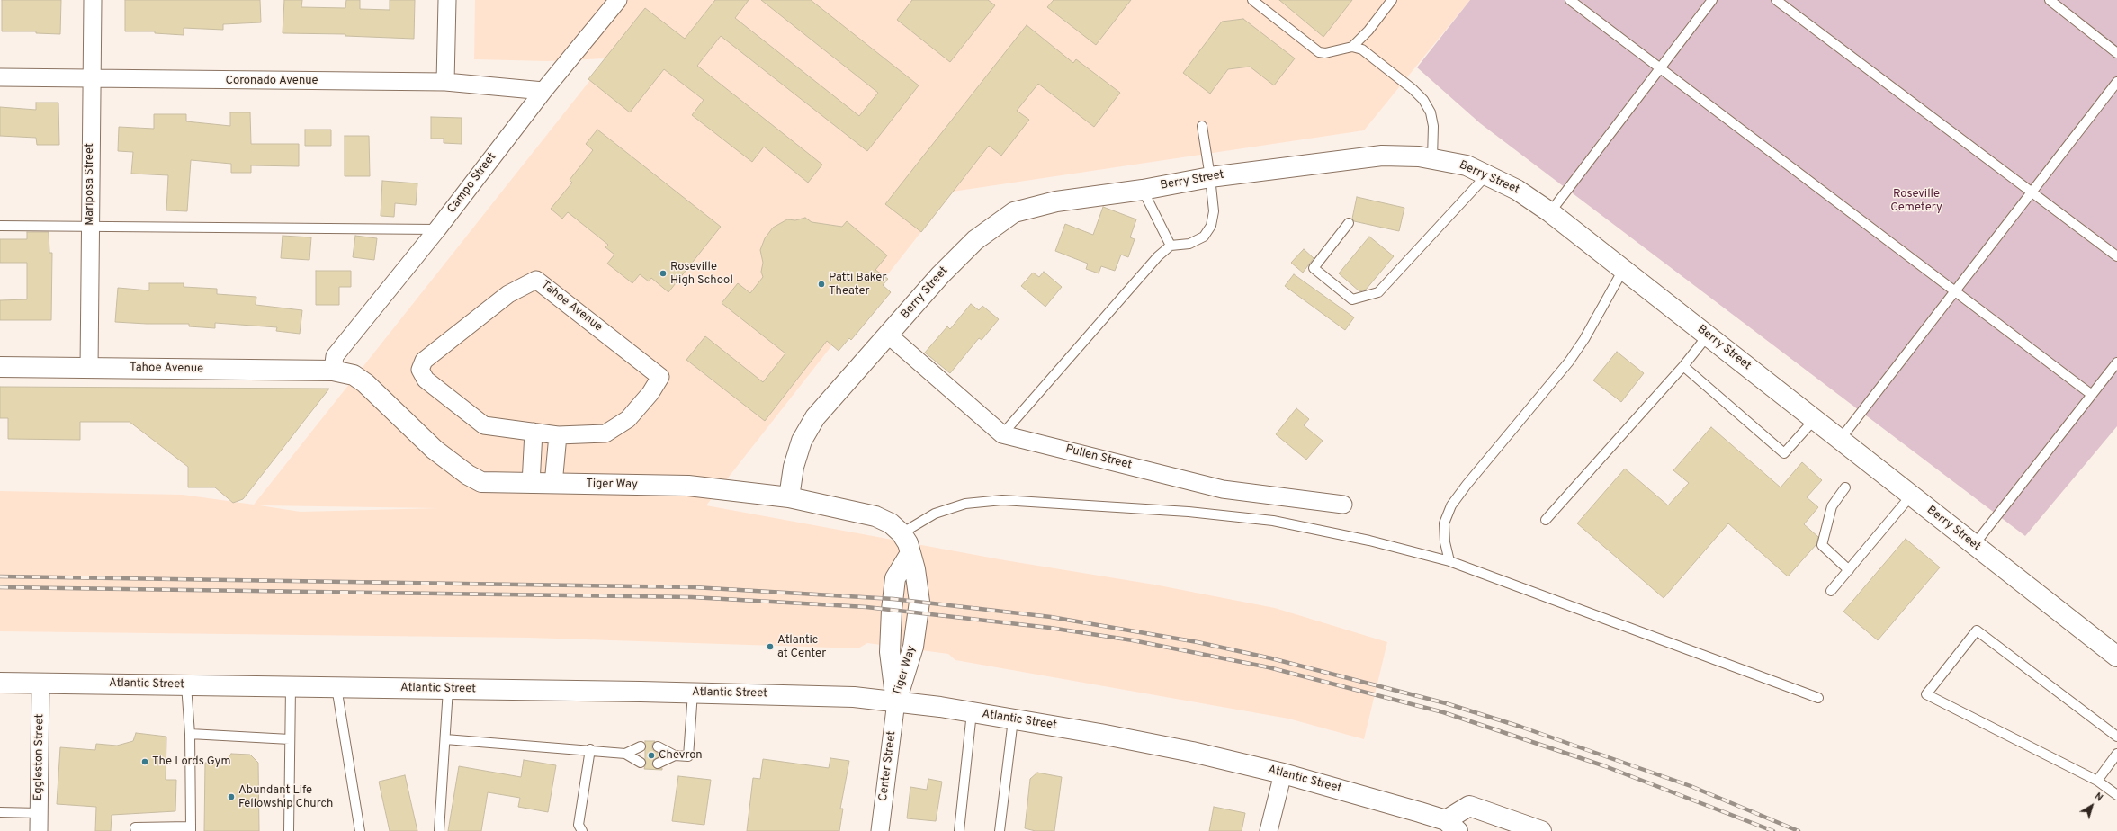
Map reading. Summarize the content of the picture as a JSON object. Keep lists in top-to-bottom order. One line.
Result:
{"streets":{"street":["Coronado Avenue","Berry Street","Campo Street","Mariposa Street","Tahoe Avenue","Pullen Street","Tiger Way","Atlantic Street","Eggleston Street","Center Street"]},"crossings":[["Coronado Avenue","Campo Street"],["Coronado Avenue","Mariposa Street"],["Berry Street","Pullen Street"],["Berry Street","Tiger Way"],["Campo Street","Tahoe Avenue"],["Campo Street","Tiger Way"],["Mariposa Street","Tahoe Avenue"],["Tahoe Avenue","Tiger Way"],["Tiger Way","Atlantic Street"],["Tiger Way","Center Street"],["Atlantic Street","Eggleston Street"],["Atlantic Street","Center Street"]],"parks":["Roseville Cemetery"],"places":["Roseville High School","Patti Baker Theater","Atlantic at Center","Chevron","The Lords Gym","Abundant Life Fellowship Church"],"north":"top right"}
